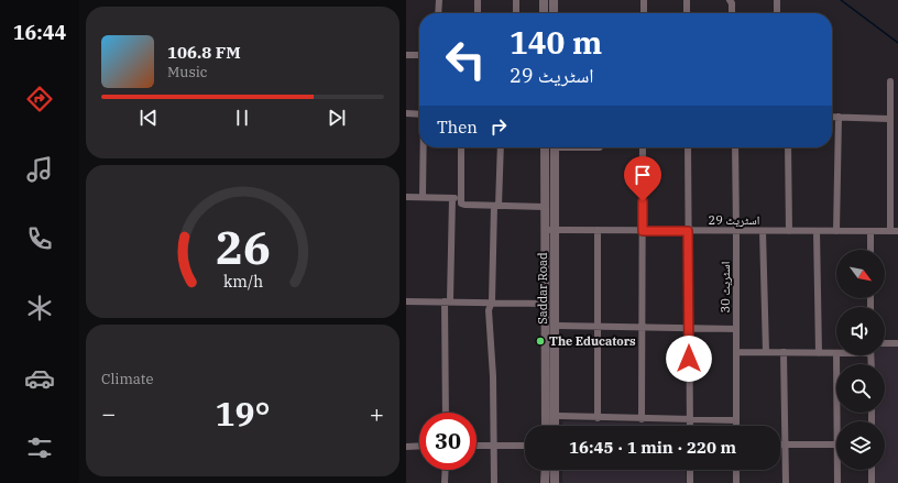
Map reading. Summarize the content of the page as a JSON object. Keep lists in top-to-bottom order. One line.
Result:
{"streets":{"street":["اسٹریٹ 29","اسٹریٹ 30","Saddar Road"]},"crossings":[["اسٹریٹ 29","اسٹریٹ 30"],["اسٹریٹ 29","Saddar Road"]],"places":["The Educators"],"north":"bottom right","page":{"tabs":"16:44","turn":["140 m","اسٹریٹ 29"],"song":["106.8 FM","Music"],"then":"Then","tile":"Climate","heat":["−","19°","+"],"limit":"30","trip":"16:45 · 1 min · 220 m","gauge":["26","km/h"]}}
